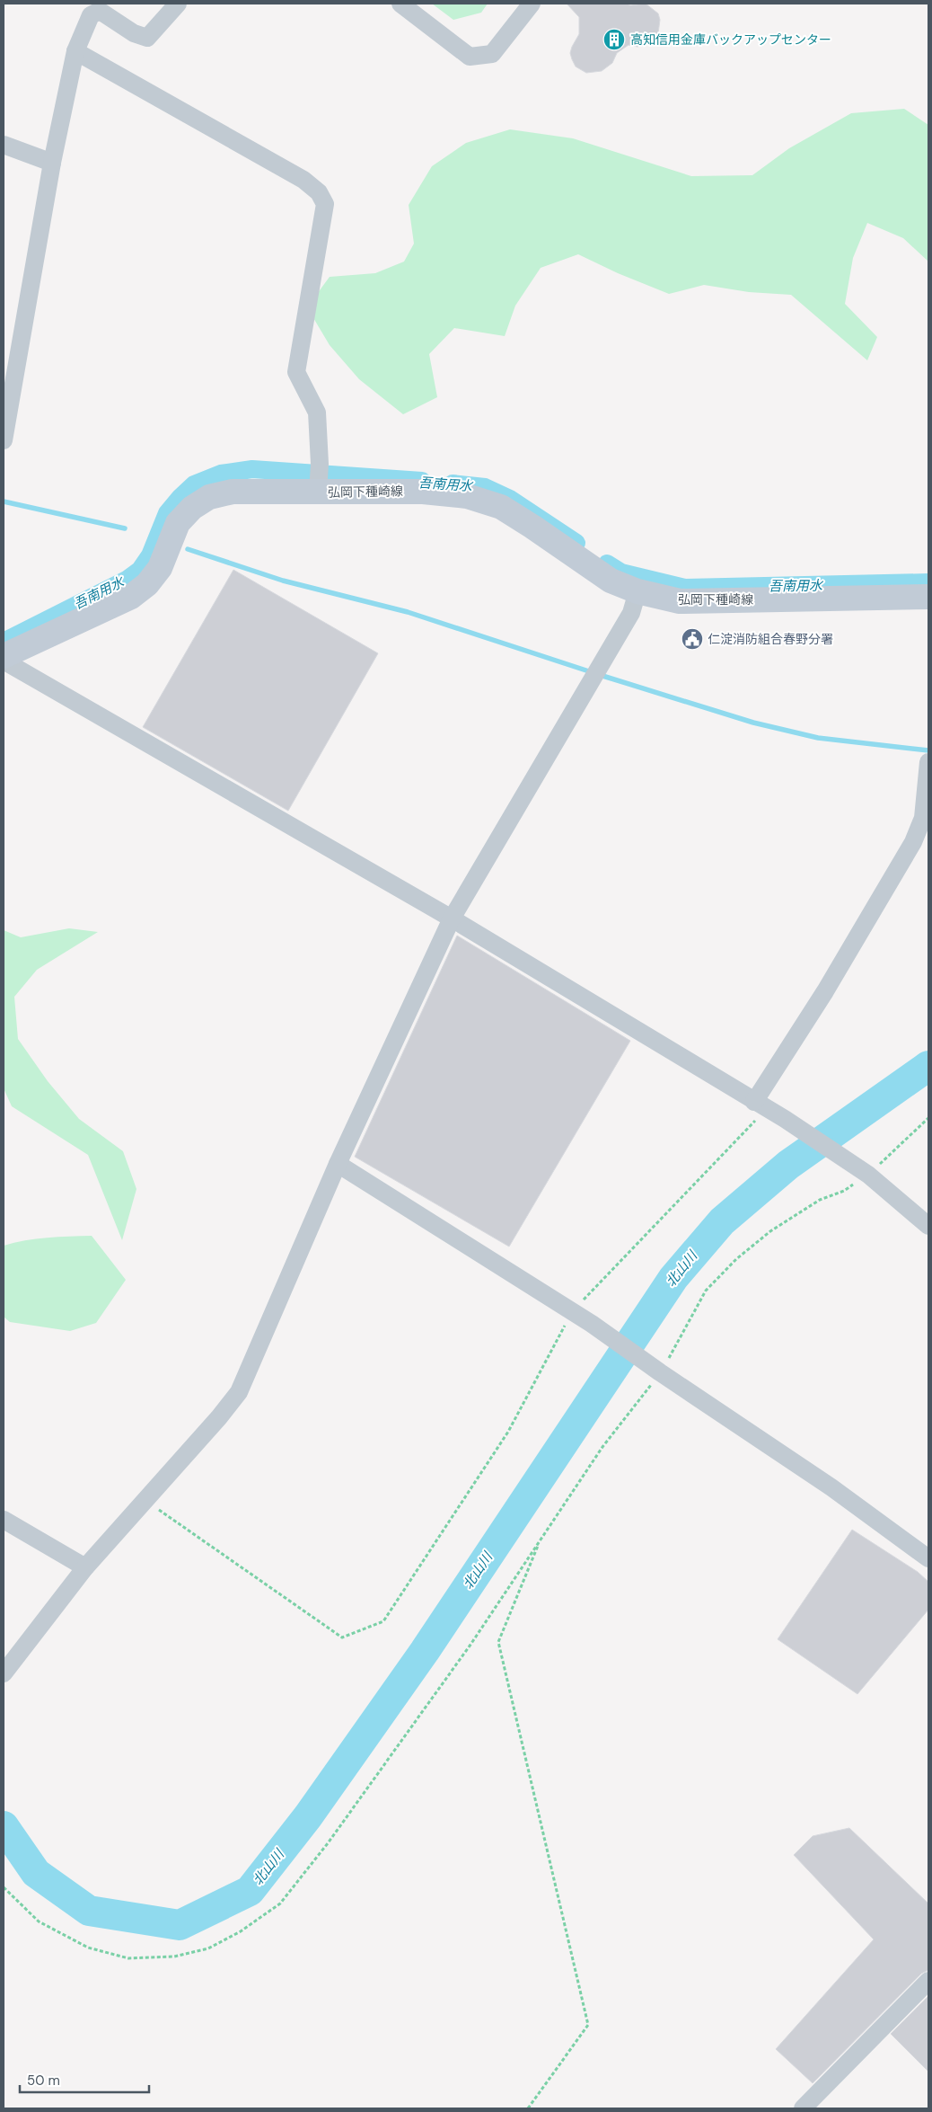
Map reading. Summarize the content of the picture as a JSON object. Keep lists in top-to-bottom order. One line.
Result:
{"streets":{"main road":["弘岡下種崎線"]},"water":["吾南用水","北山川"],"places":{"building":["高知信用金庫バックアップセンター"],"public building":["仁淀消防組合春野分署"]},"scale_bar":"50 m"}
